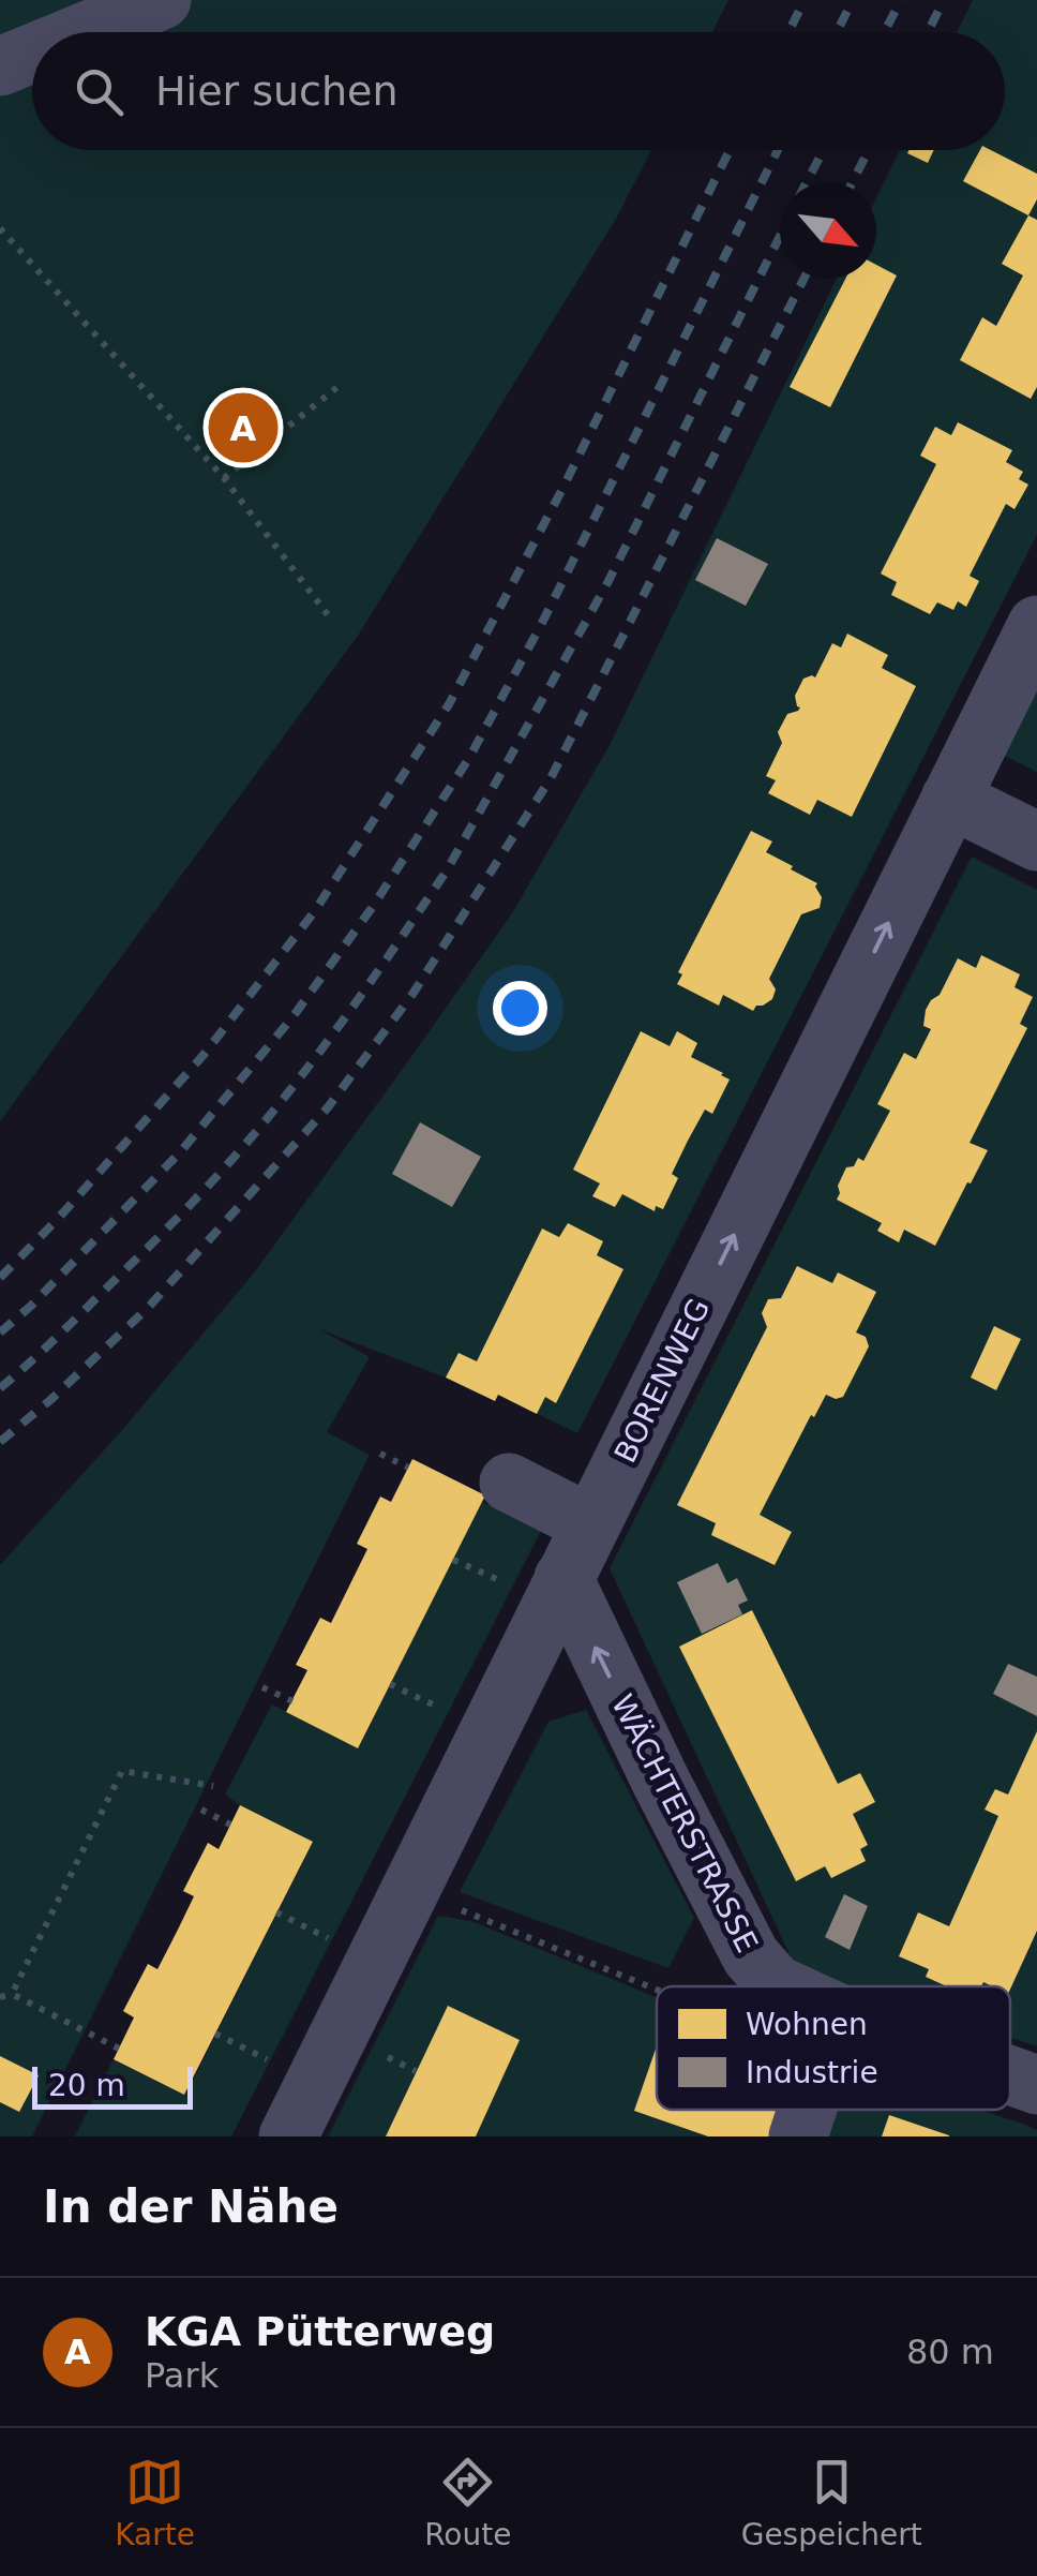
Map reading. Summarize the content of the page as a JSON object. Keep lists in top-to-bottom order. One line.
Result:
{"streets":{"street":["BORENWEG","WÄCHTERSTRASSE"]},"crossings":[["BORENWEG","WÄCHTERSTRASSE"]],"one_way":["BORENWEG","WÄCHTERSTRASSE"],"legend":["Wohnen","Industrie"],"scale_bar":"20 m","north":"bottom right","page":{"search":"Hier suchen","pins":"A","scale":"20 m","heading":"In der Nähe","list":[{"mark":"A","name":"KGA Pütterweg","note":"Park","value":"80 m"}],"nav":["Karte","Route","Gespeichert"]}}
